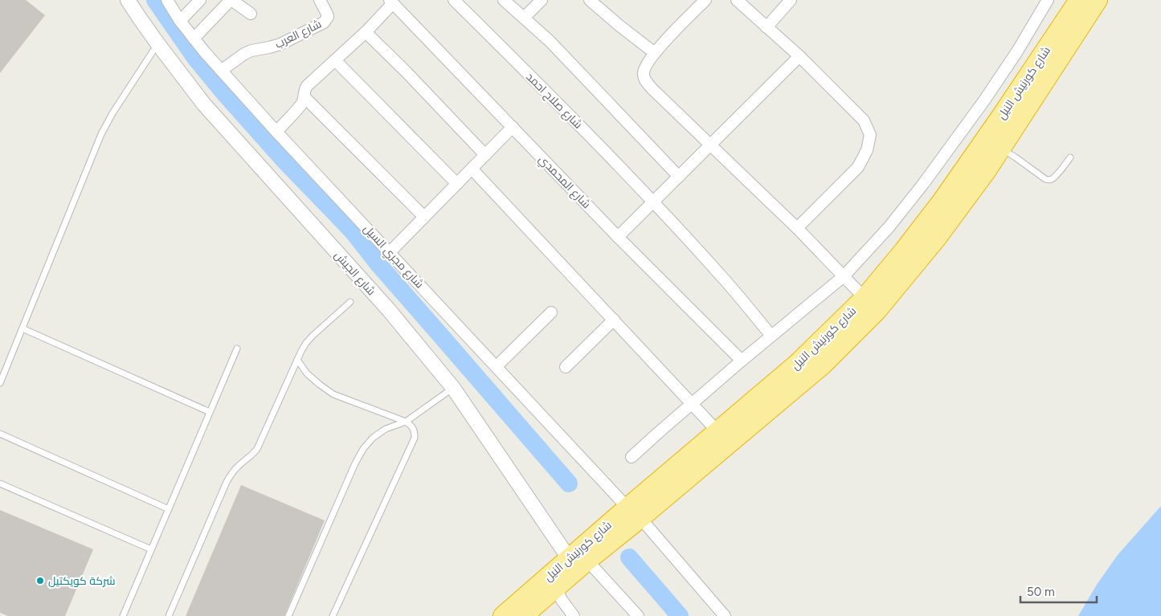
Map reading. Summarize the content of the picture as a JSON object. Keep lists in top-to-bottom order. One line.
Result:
{"streets":{"highway":["شارع كورنيش النيل"],"street":["شارع العرب","شارع صلاح احمد","شارع المحمدي","شارع مجري السيل","شارع الجيش"]},"crossings":[["شارع العرب","شارع مجري السيل"],["شارع كورنيش النيل","شارع مجري السيل"],["شارع كورنيش النيل","شارع الجيش"]],"places":["شركة كويكتيل"],"scale_bar":"50 m"}
